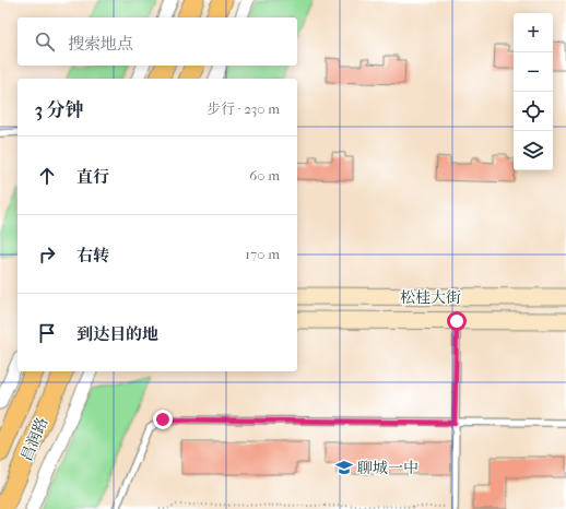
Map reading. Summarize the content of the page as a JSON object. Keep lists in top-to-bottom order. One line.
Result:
{"streets":{"main road":["松桂大街","昌润路"]},"places":{"school or university":["聊城一中"]},"page":{"map_buttons":["+","−"],"search":"搜索地点","heading":["3 分钟","步行 · 230 m"],"list":[["直行","60 m"],["右转","170 m"],"到达目的地"]}}
